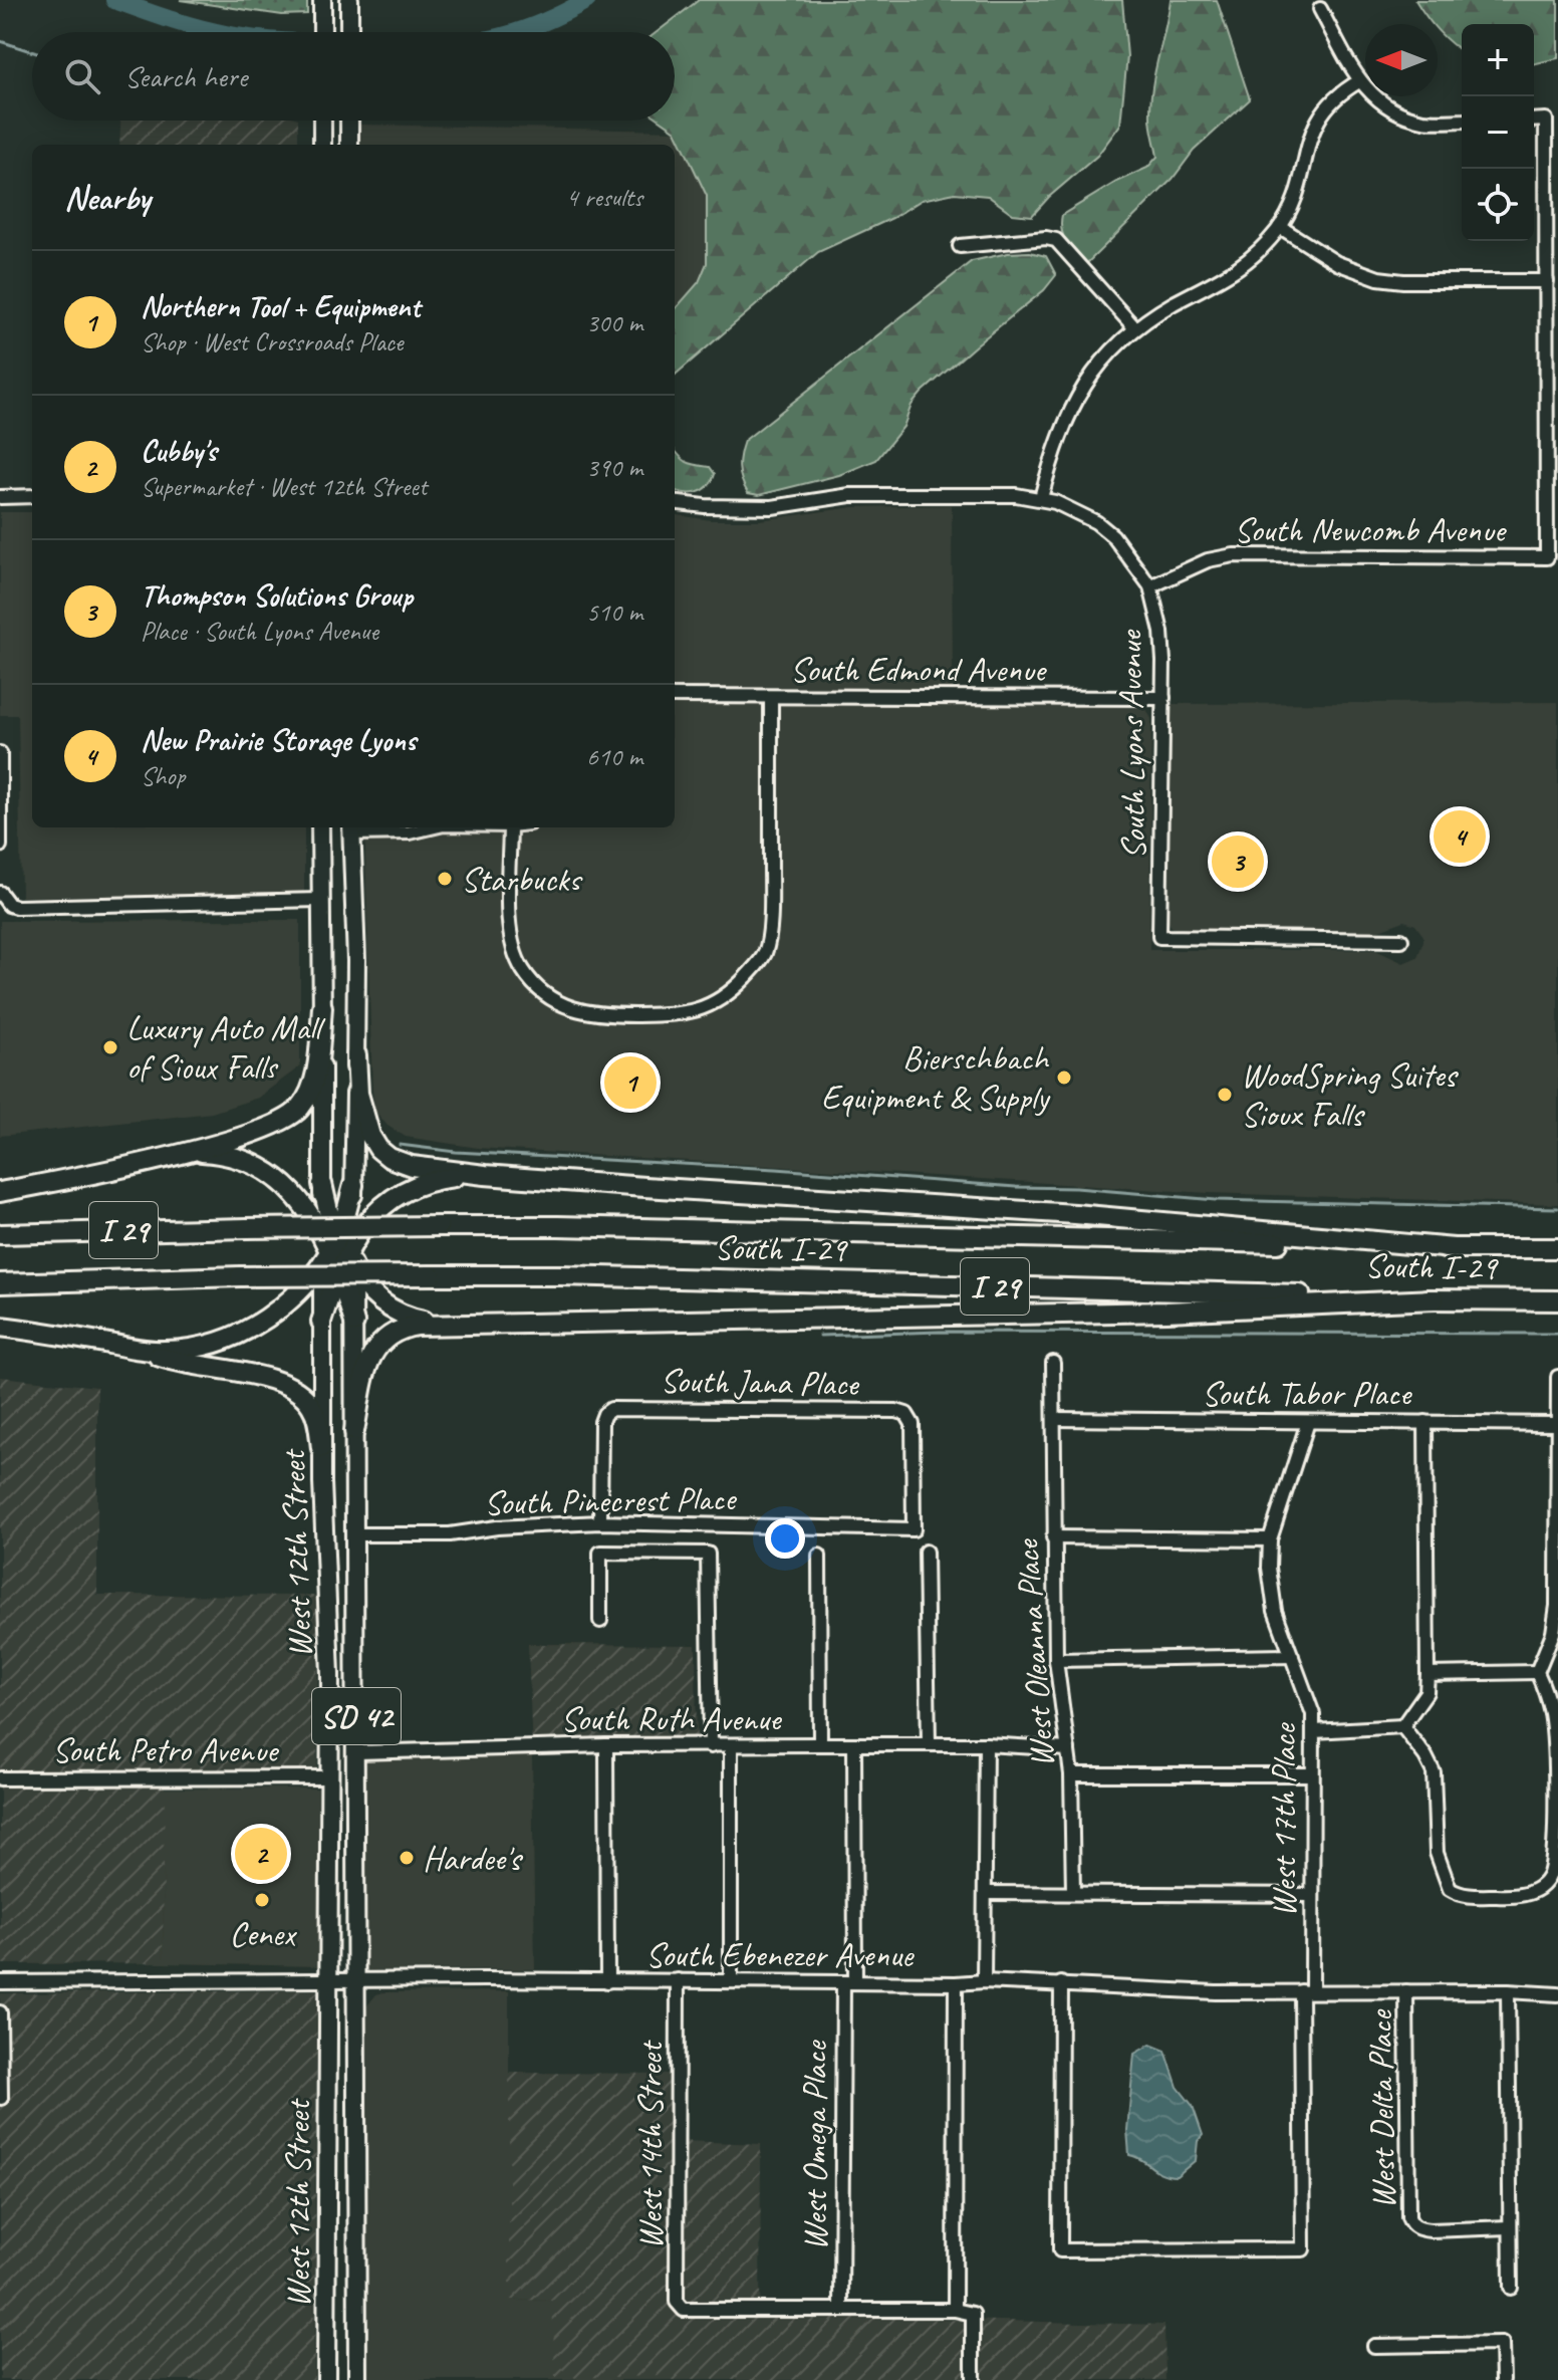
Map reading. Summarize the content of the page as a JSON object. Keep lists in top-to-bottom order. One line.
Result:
{"streets":{"highway":["I 29","South I-29"],"main road":["West 12th Street","SD 42"],"street":["South Newcomb Avenue","South Edmond Avenue","South Lyons Avenue","South Jana Place","South Tabor Place","South Pinecrest Place","West Oleanna Place","South Ruth Avenue","South Petro Avenue","West 17th Place","South Ebenezer Avenue","West Delta Place","West 14th Street","West Omega Place"]},"crossings":[["South Newcomb Avenue","South Lyons Avenue"],["South Edmond Avenue","South Lyons Avenue"],["South Jana Place","South Pinecrest Place"],["South Tabor Place","West Oleanna Place"],["South Tabor Place","West 17th Place"],["South Pinecrest Place","West 12th Street"],["West 12th Street","South Ruth Avenue"],["West 12th Street","South Petro Avenue"],["West 12th Street","South Ebenezer Avenue"],["West Oleanna Place","South Ruth Avenue"],["South Ruth Avenue","West Omega Place"],["West 17th Place","South Ebenezer Avenue"],["South Ebenezer Avenue","West Delta Place"],["South Ebenezer Avenue","West 14th Street"],["South Ebenezer Avenue","West Omega Place"],["West 14th Street","West Omega Place"]],"places":["Starbucks","Luxury Auto Mall of Sioux Falls","Bierschbach Equipment & Supply","WoodSpring Suites Sioux Falls","Hardee's","Cenex"],"north":"left","page":{"map_buttons":["+","−"],"search":"Search here","heading":["Nearby","4 results"],"list":[{"mark":"1","name":"Northern Tool + Equipment","note":"Shop · West Crossroads Place","value":"300 m"},{"mark":"2","name":"Cubby's","note":"Supermarket · West 12th Street","value":"390 m"},{"mark":"3","name":"Thompson Solutions Group","note":"Place · South Lyons Avenue","value":"510 m"},{"mark":"4","name":"New Prairie Storage Lyons","note":"Shop","value":"610 m"}],"pins":["4","3","1","2"]}}
